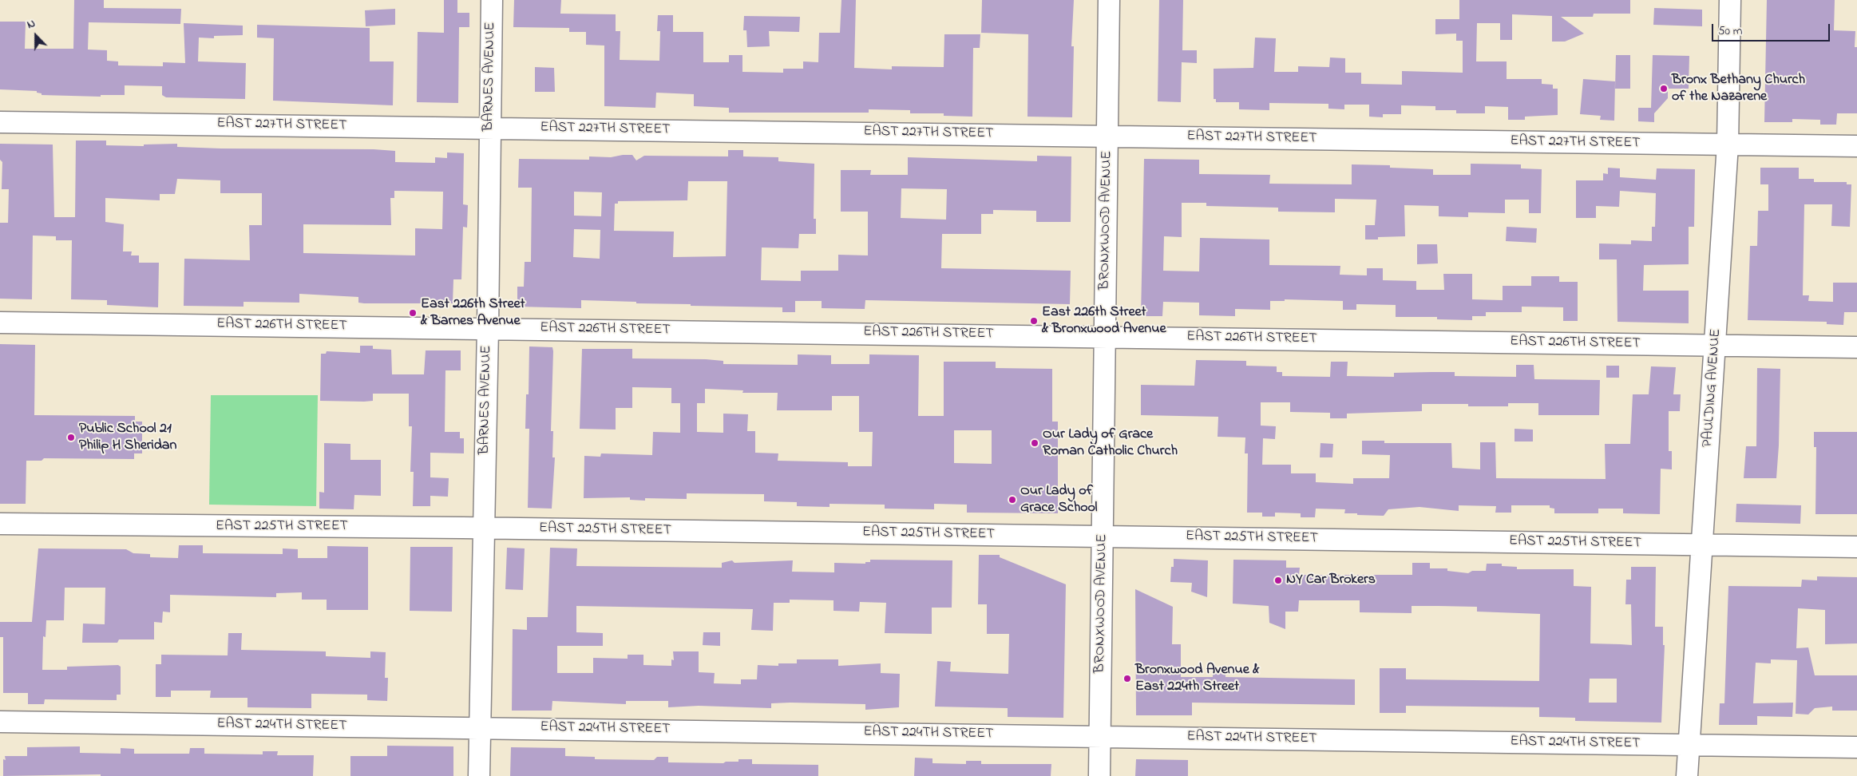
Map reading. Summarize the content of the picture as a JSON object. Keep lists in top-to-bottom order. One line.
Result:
{"streets":{"street":["BARNES AVENUE","EAST 227TH STREET","BRONXWOOD AVENUE","EAST 226TH STREET","PAULDING AVENUE","EAST 225TH STREET","EAST 224TH STREET"]},"crossings":[["BARNES AVENUE","EAST 227TH STREET"],["BARNES AVENUE","EAST 226TH STREET"],["BARNES AVENUE","EAST 225TH STREET"],["BARNES AVENUE","EAST 224TH STREET"],["EAST 227TH STREET","BRONXWOOD AVENUE"],["EAST 227TH STREET","PAULDING AVENUE"],["BRONXWOOD AVENUE","EAST 226TH STREET"],["BRONXWOOD AVENUE","EAST 225TH STREET"],["BRONXWOOD AVENUE","EAST 224TH STREET"],["EAST 226TH STREET","PAULDING AVENUE"],["PAULDING AVENUE","EAST 225TH STREET"],["PAULDING AVENUE","EAST 224TH STREET"]],"places":["Bronx Bethany Church of the Nazarene","East 226th Street & Barnes Avenue","East 226th Street & Bronxwood Avenue","Public School 21 Philip H Sheridan","Our Lady of Grace Roman Catholic Church","Our Lady of Grace School","NY Car Brokers","Bronxwood Avenue & East 224th Street"],"scale_bar":"50 m","north":"top"}
